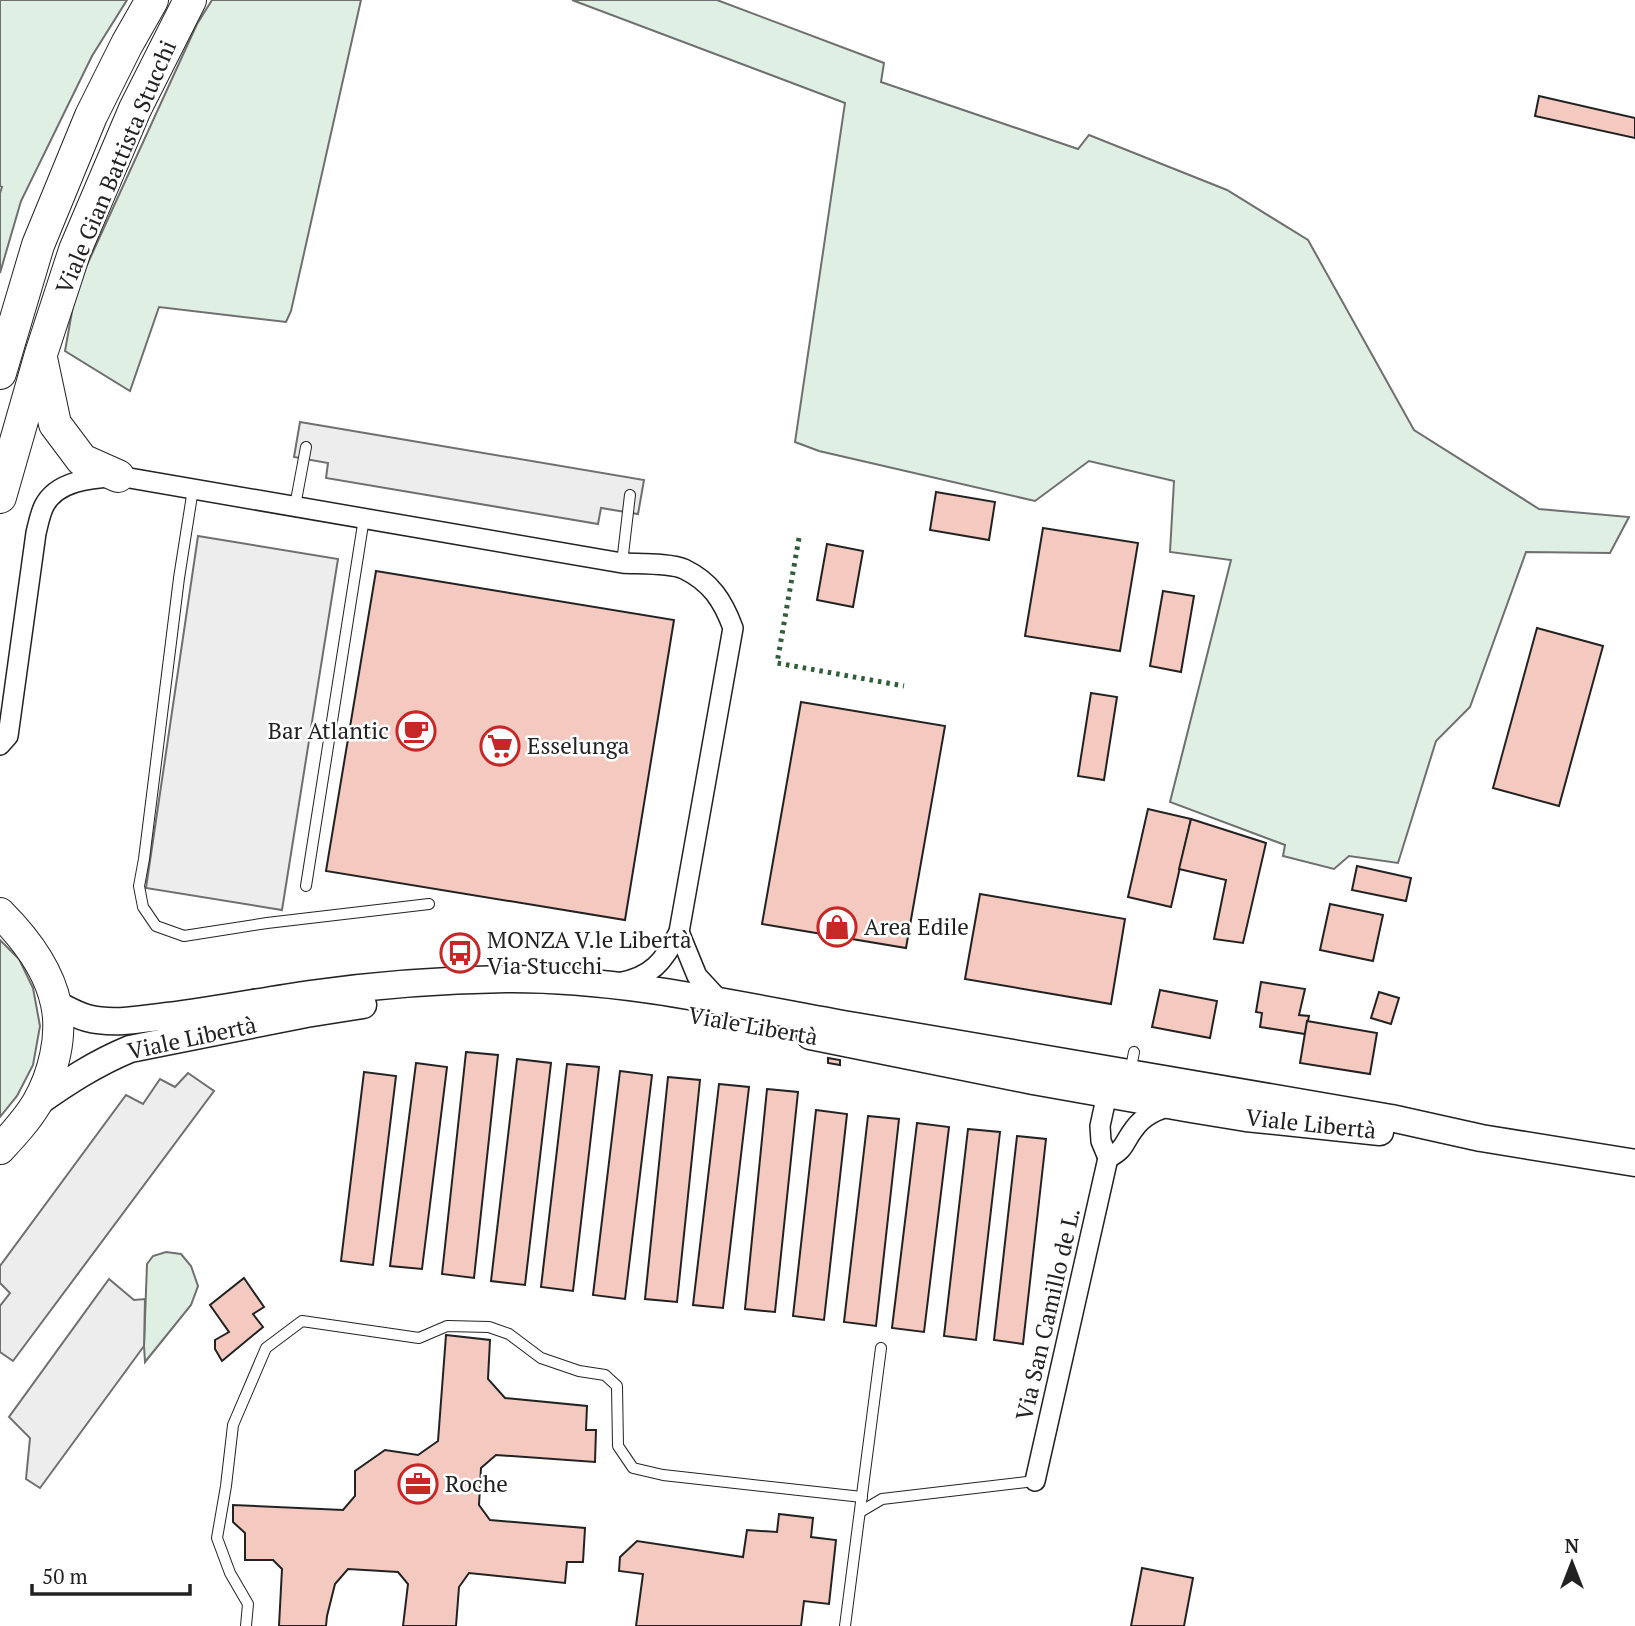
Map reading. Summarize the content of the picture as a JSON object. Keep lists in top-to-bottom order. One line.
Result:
{"streets":{"highway":["Viale Gian Battista Stucchi"],"main road":["Viale Libertà"],"street":["Via San Camillo de L."]},"places":{"cafe":["Bar Atlantic"],"supermarket":["Esselunga"],"shop":["Area Edile"],"bus stop":["MONZA V.le Libertà Via Stucchi"],"office":["Roche"]},"scale_bar":"50 m","north":"top"}
